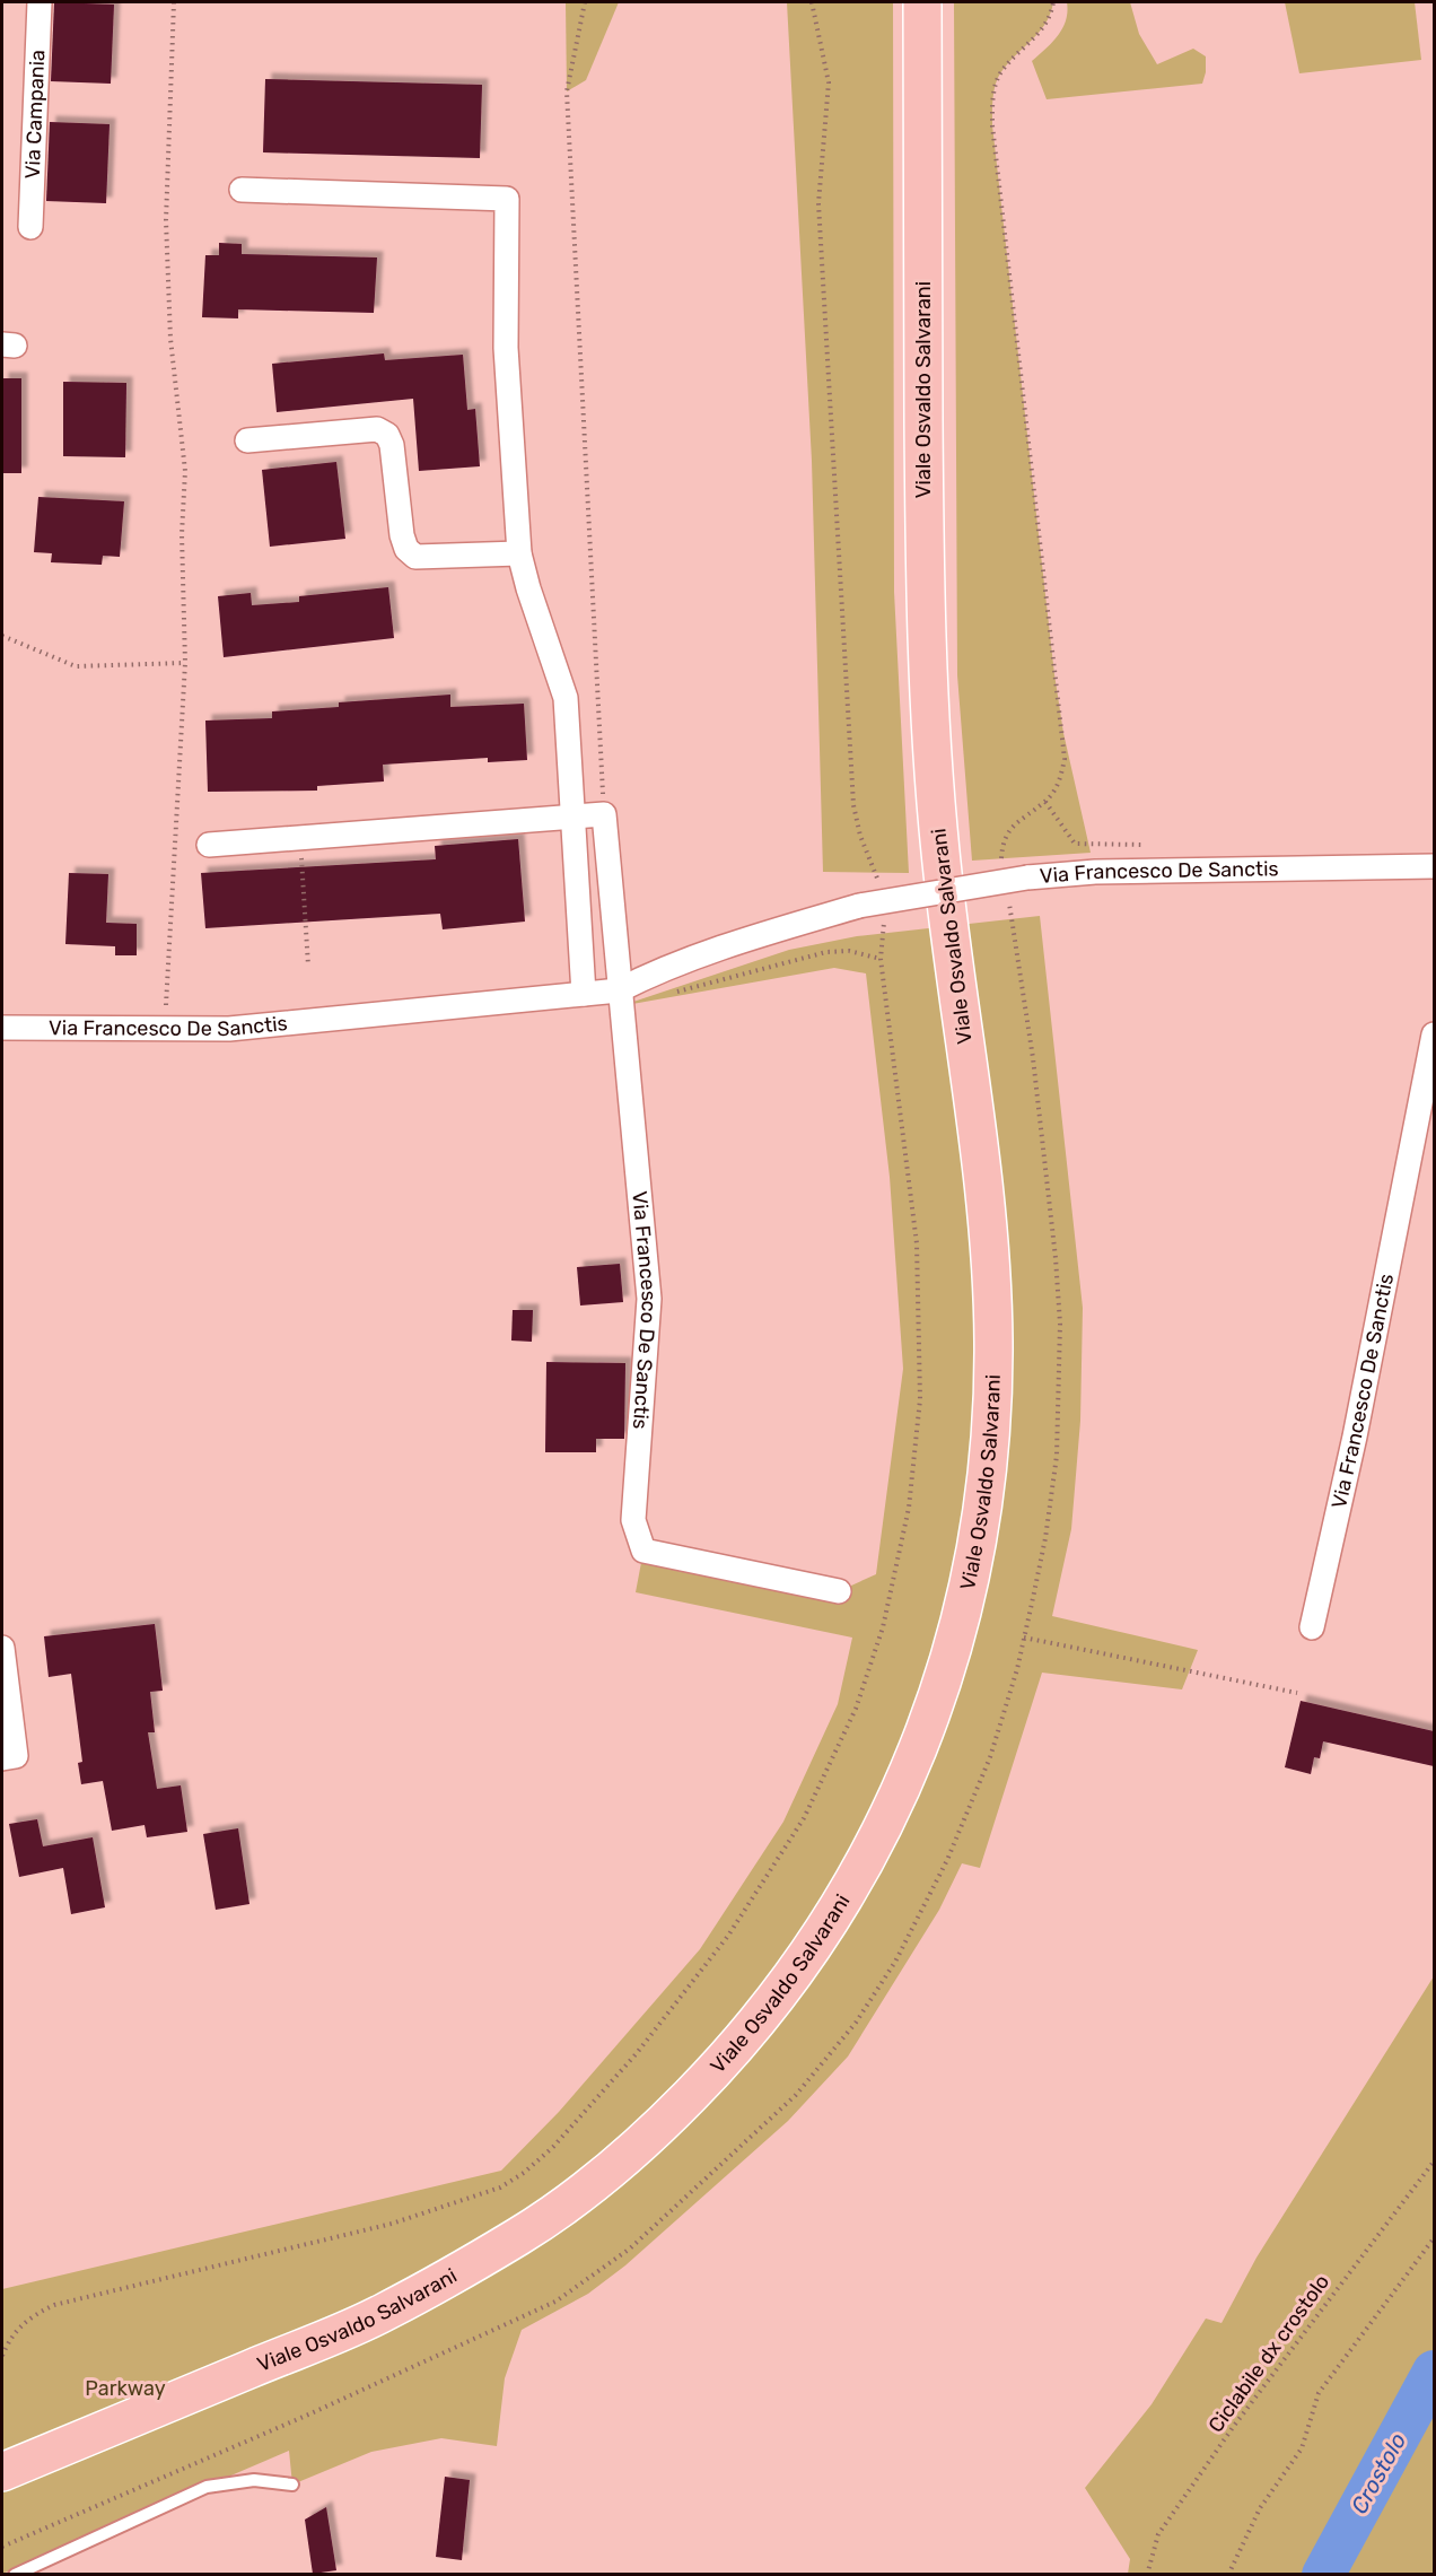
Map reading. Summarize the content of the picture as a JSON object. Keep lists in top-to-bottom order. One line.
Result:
{"streets":{"main road":["Viale Osvaldo Salvarani"],"street":["Via Campania","Via Francesco De Sanctis"],"path":["Ciclabile dx crostolo"]},"water":["Crostolo"],"parks":["Parkway"]}
